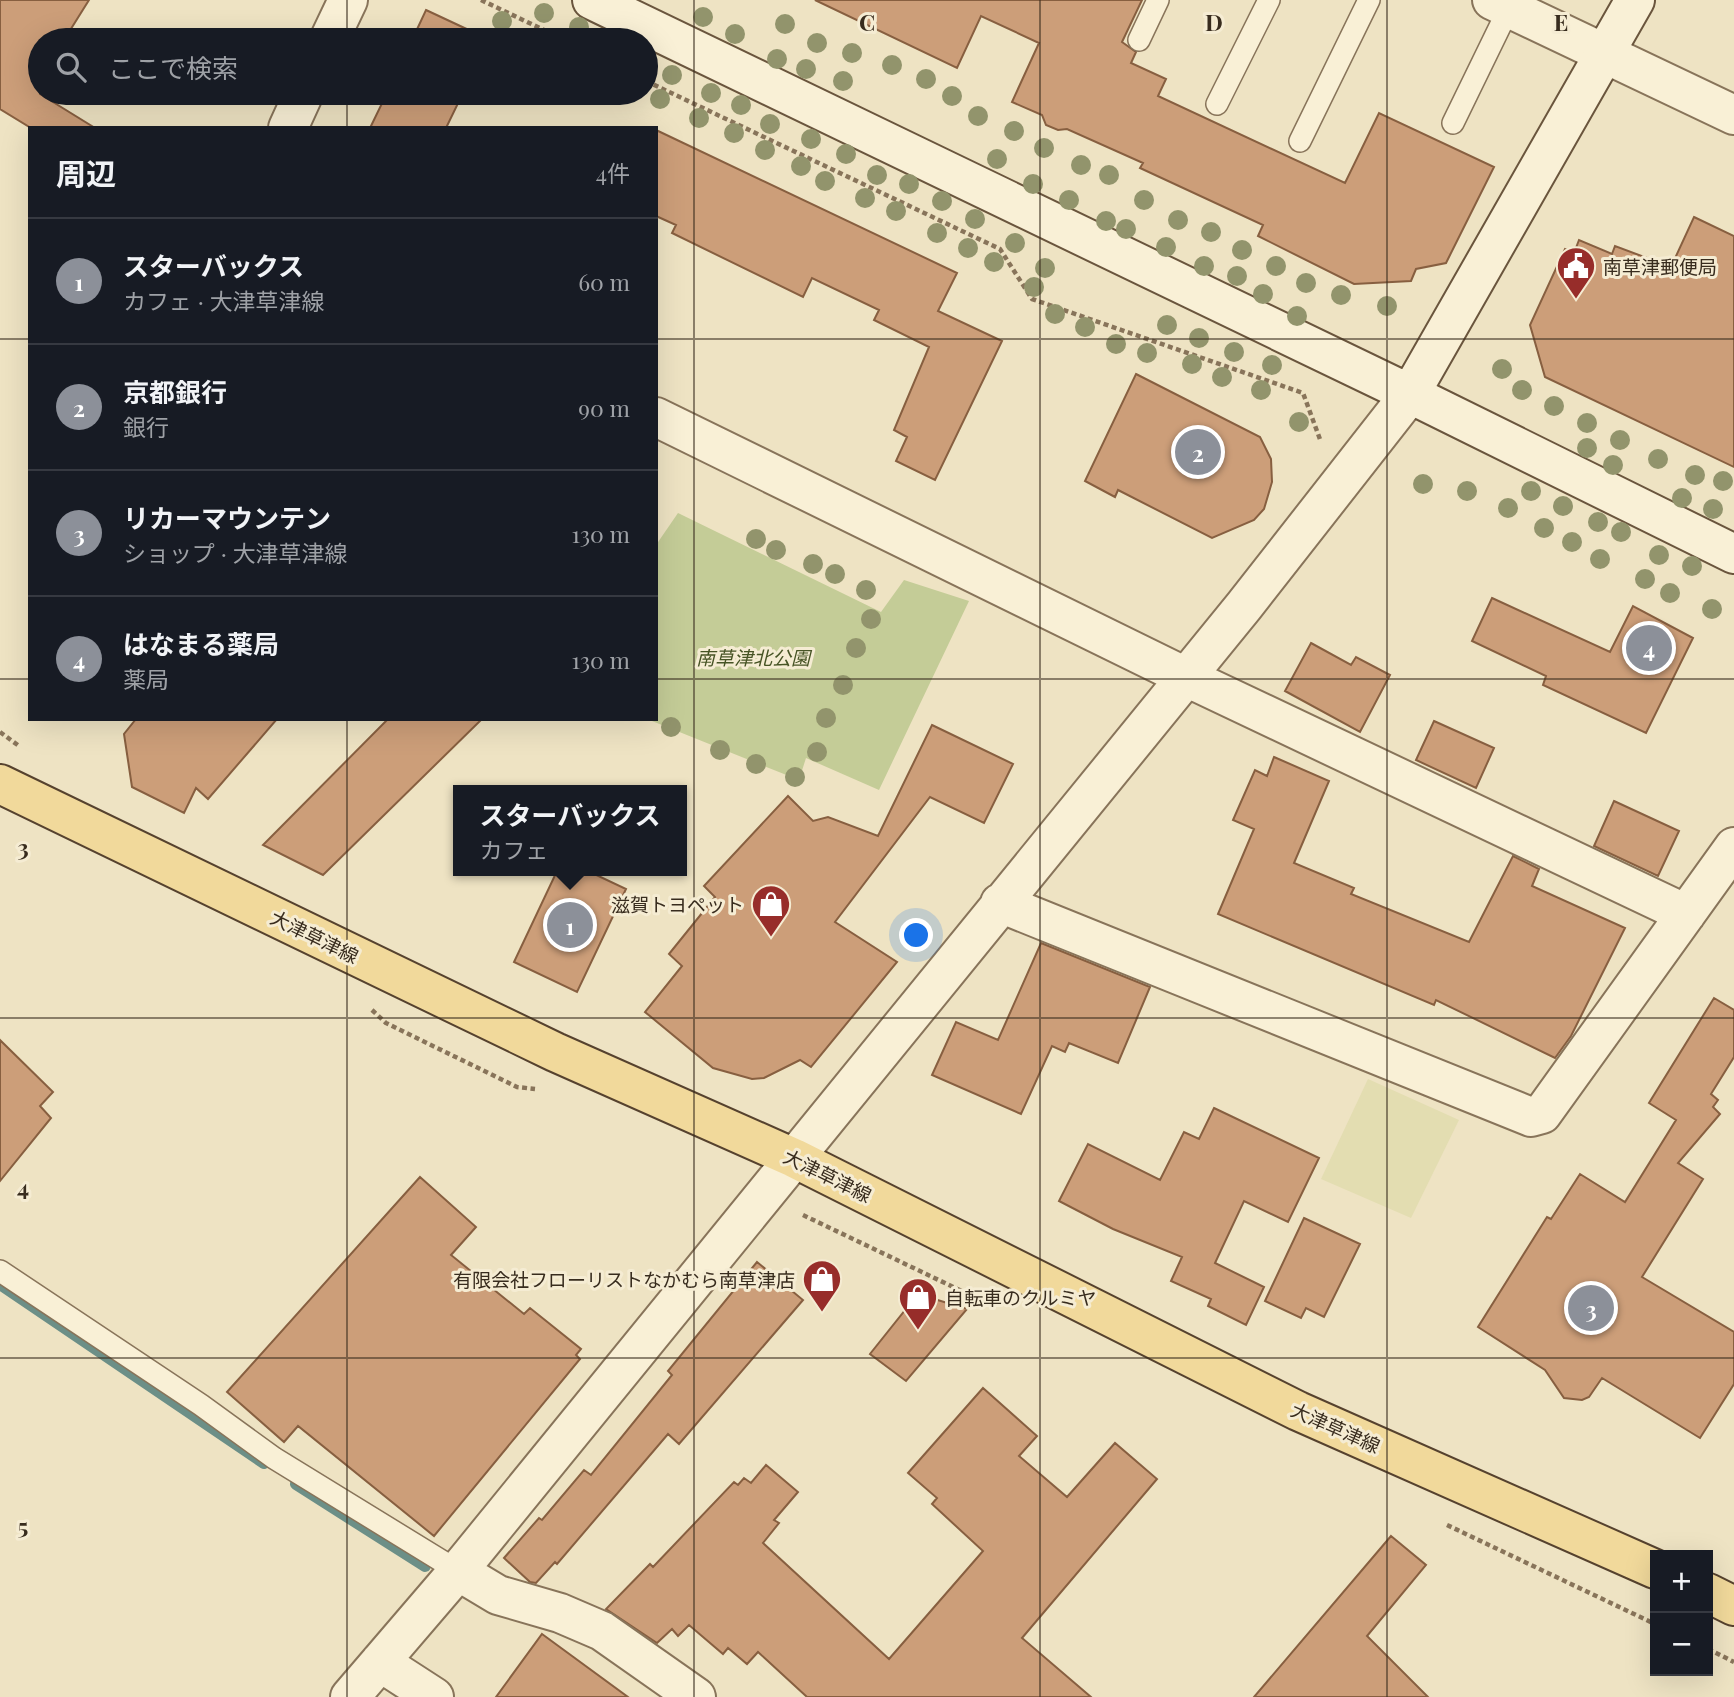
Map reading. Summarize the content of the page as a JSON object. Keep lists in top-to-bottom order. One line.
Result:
{"streets":{"main road":["大津草津線"]},"parks":["南草津北公園"],"places":{"public building":["南草津郵便局"],"shop":["滋賀トヨペット","有限会社フローリストなかむら南草津店","自転車のクルミヤ"]},"page":{"search":"ここで検索","heading":["周辺","4件"],"list":[{"mark":"1","name":"スターバックス","note":"カフェ · 大津草津線","value":"60 m"},{"mark":"2","name":"京都銀行","note":"銀行","value":"90 m"},{"mark":"3","name":"リカーマウンテン","note":"ショップ · 大津草津線","value":"130 m"},{"mark":"4","name":"はなまる薬局","note":"薬局","value":"130 m"}],"pins":["2","4","1","3"],"popup":["スターバックス","カフェ"],"map_buttons":["+","−"]},"grid":{"columns":["C","D","E"],"rows":["3","4","5"]}}
